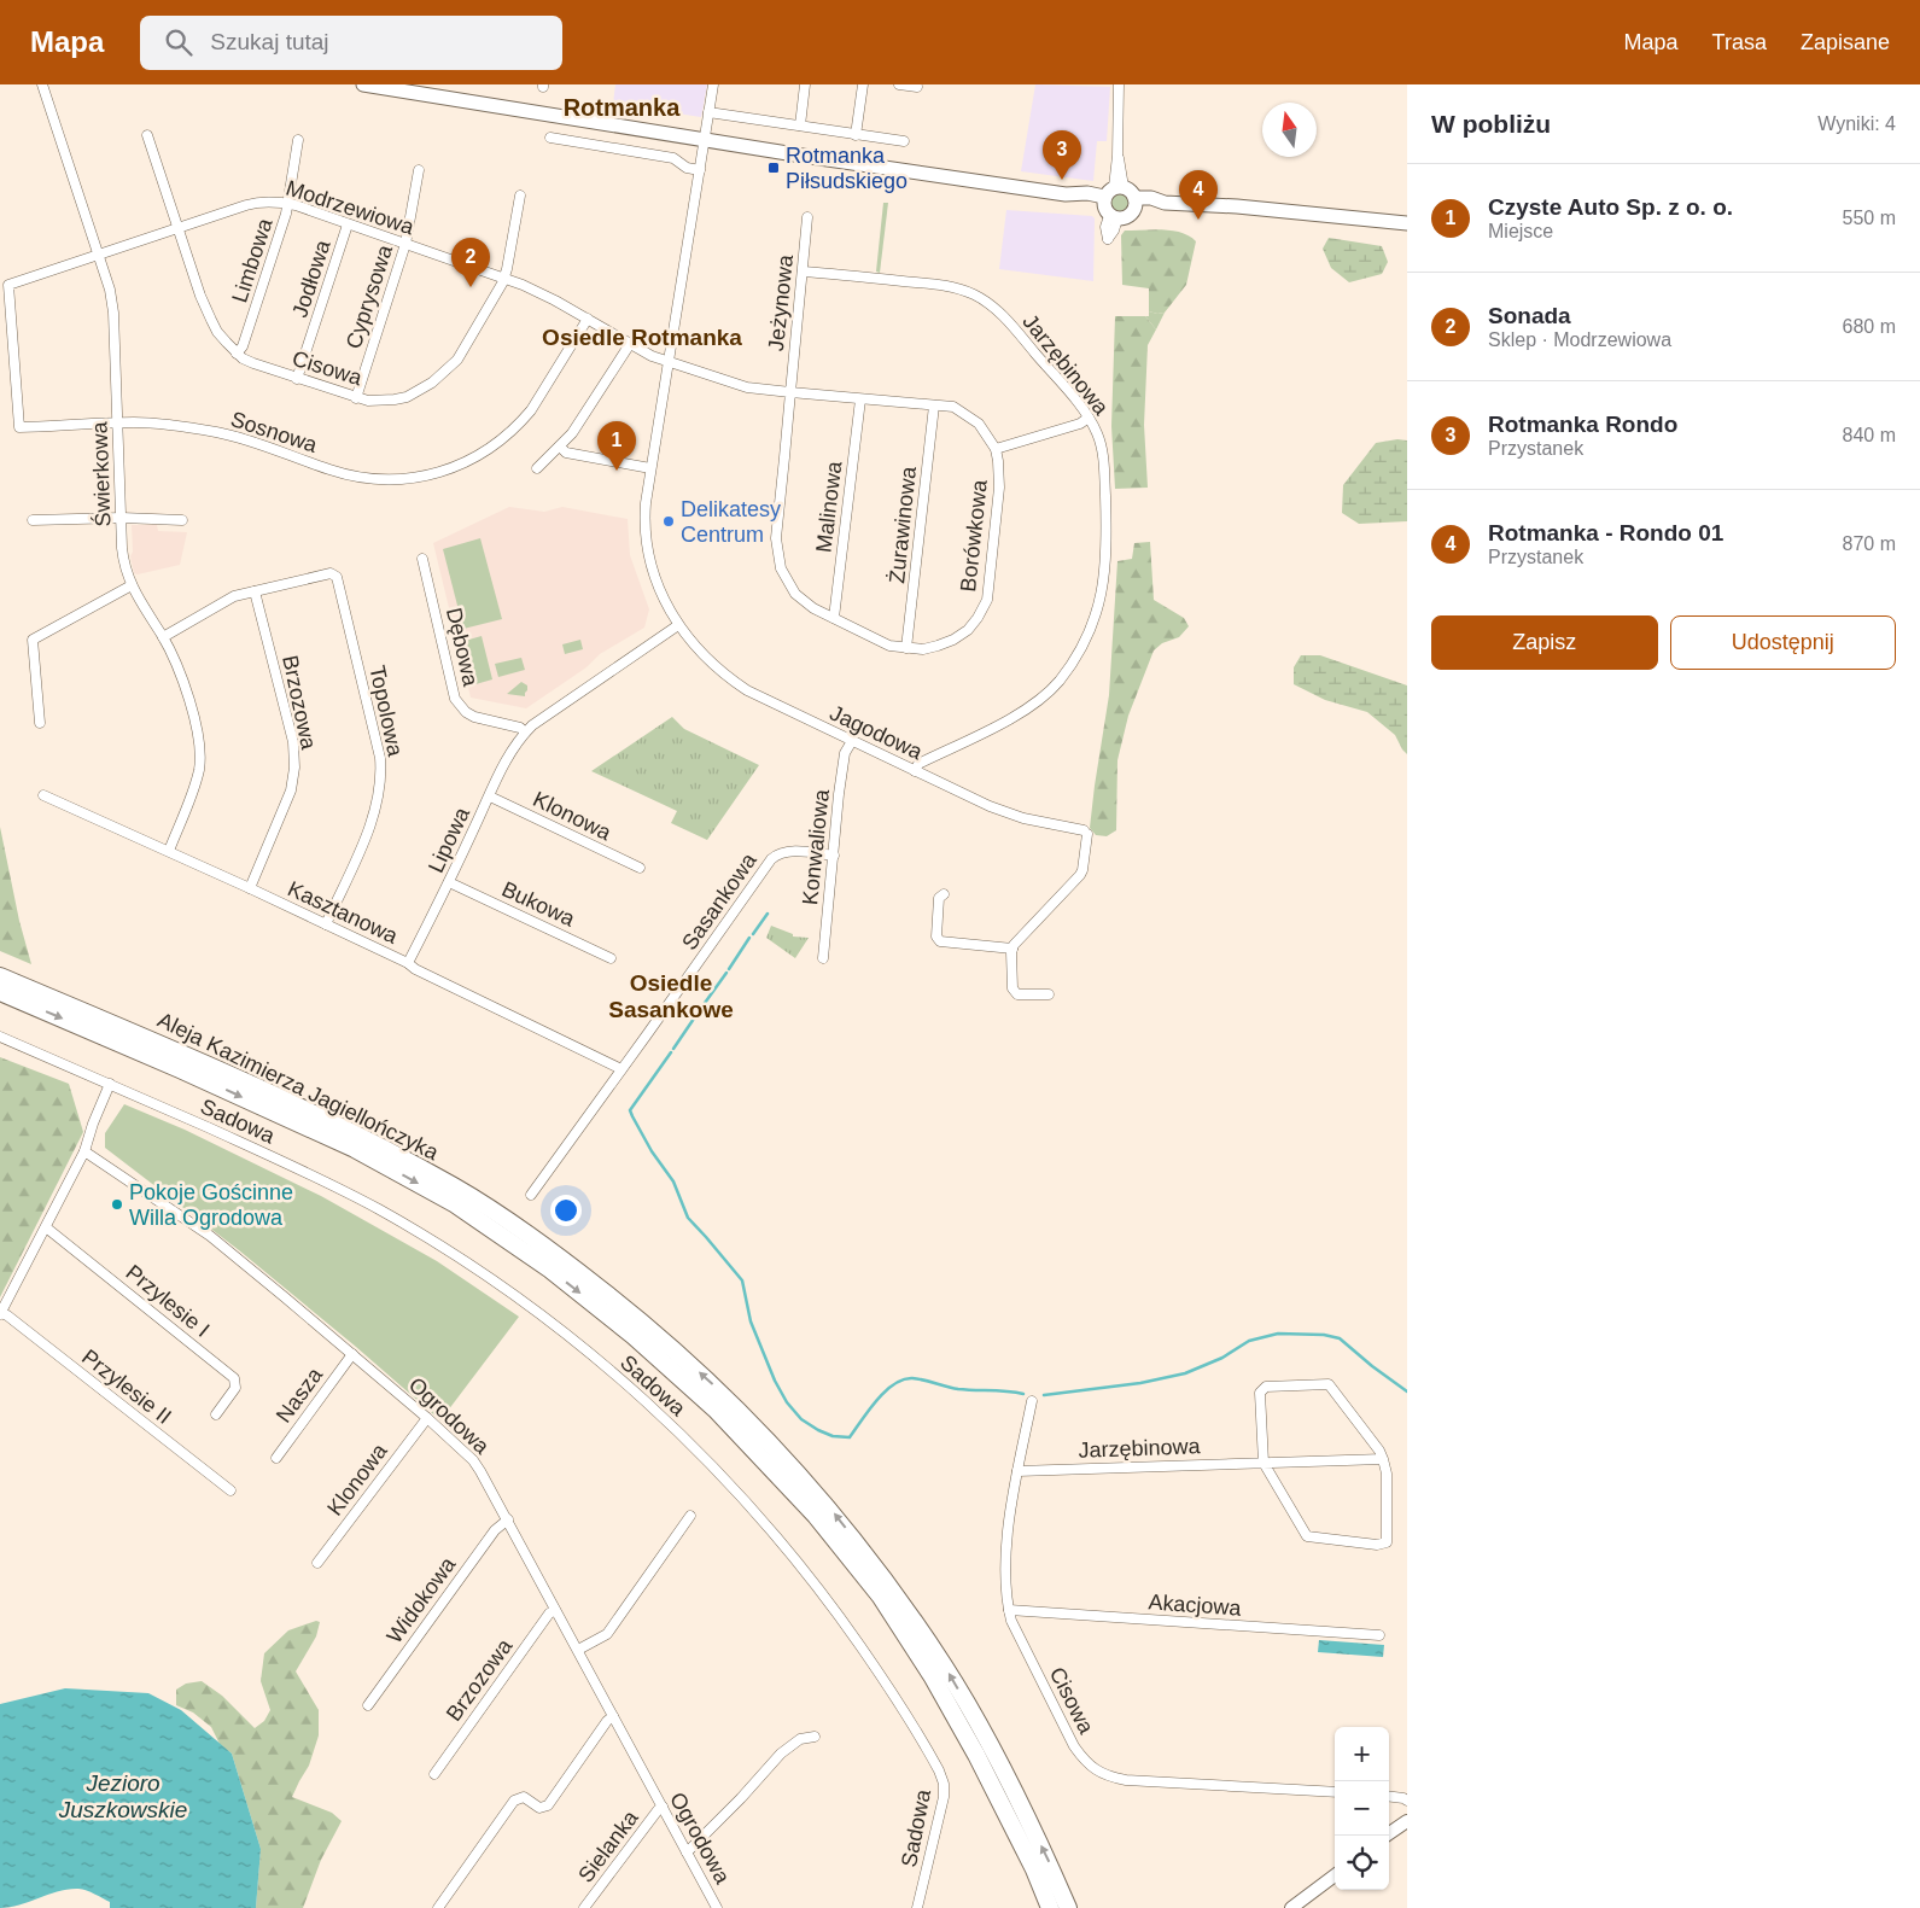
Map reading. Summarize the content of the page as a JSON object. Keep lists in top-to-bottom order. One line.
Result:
{"streets":{"highway":["Aleja Kazimierza Jagiellończyka"],"street":["Modrzewiowa","Limbowa","Jodłowa","Cyprysowa","Jeżynowa","Jarzębinowa","Cisowa","Sosnowa","Świerkowa","Malinowa","Żurawinowa","Borówkowa","Dębowa","Brzozowa","Topolowa","Jagodowa","Klonowa","Lipowa","Konwaliowa","Sasankowa","Bukowa","Kasztanowa","Sadowa","Przylesie I","Przylesie II","Nasza","Ogrodowa","Widokowa","Akacjowa","Sielanka"]},"crossings":[["Modrzewiowa","Limbowa"],["Modrzewiowa","Jodłowa"],["Modrzewiowa","Cyprysowa"],["Modrzewiowa","Cisowa"],["Modrzewiowa","Sosnowa"],["Modrzewiowa","Świerkowa"],["Modrzewiowa","Borówkowa"],["Modrzewiowa","Jagodowa"],["Limbowa","Cisowa"],["Jodłowa","Cisowa"],["Cyprysowa","Cisowa"],["Jeżynowa","Jarzębinowa"],["Jeżynowa","Borówkowa"],["Jarzębinowa","Cisowa"],["Jarzębinowa","Jagodowa"],["Cisowa","Akacjowa"],["Sosnowa","Świerkowa"],["Świerkowa","Kasztanowa"],["Malinowa","Borówkowa"],["Żurawinowa","Borówkowa"],["Borówkowa","Jagodowa"],["Dębowa","Lipowa"],["Brzozowa","Topolowa"],["Brzozowa","Kasztanowa"],["Brzozowa","Ogrodowa"],["Topolowa","Kasztanowa"],["Jagodowa","Lipowa"],["Jagodowa","Konwaliowa"],["Klonowa","Lipowa"],["Klonowa","Ogrodowa"],["Lipowa","Bukowa"],["Lipowa","Kasztanowa"],["Konwaliowa","Sasankowa"],["Sasankowa","Kasztanowa"],["Nasza","Ogrodowa"],["Ogrodowa","Widokowa"],["Ogrodowa","Sielanka"]],"districts":["Rotmanka","Osiedle Rotmanka","Osiedle Sasankowe"],"water":["Jezioro Juszkowskie"],"places":{"transit":["Rotmanka Piłsudskiego"],"other":["Delikatesy Centrum","Pokoje Gościnne Willa Ogrodowa"]},"north":"top","page":{"header":"Mapa","search":"Szukaj tutaj","nav":["Mapa","Trasa","Zapisane"],"heading":["W pobliżu","Wyniki: 4"],"pins":["3","4","2","1"],"list":[{"mark":"1","name":"Czyste Auto Sp. z o. o.","note":"Miejsce","value":"550 m"},{"mark":"2","name":"Sonada","note":"Sklep · Modrzewiowa","value":"680 m"},{"mark":"3","name":"Rotmanka Rondo","note":"Przystanek","value":"840 m"},{"mark":"4","name":"Rotmanka - Rondo 01","note":"Przystanek","value":"870 m"}],"buttons":["Zapisz","Udostępnij"],"map_buttons":["+","−"]}}
